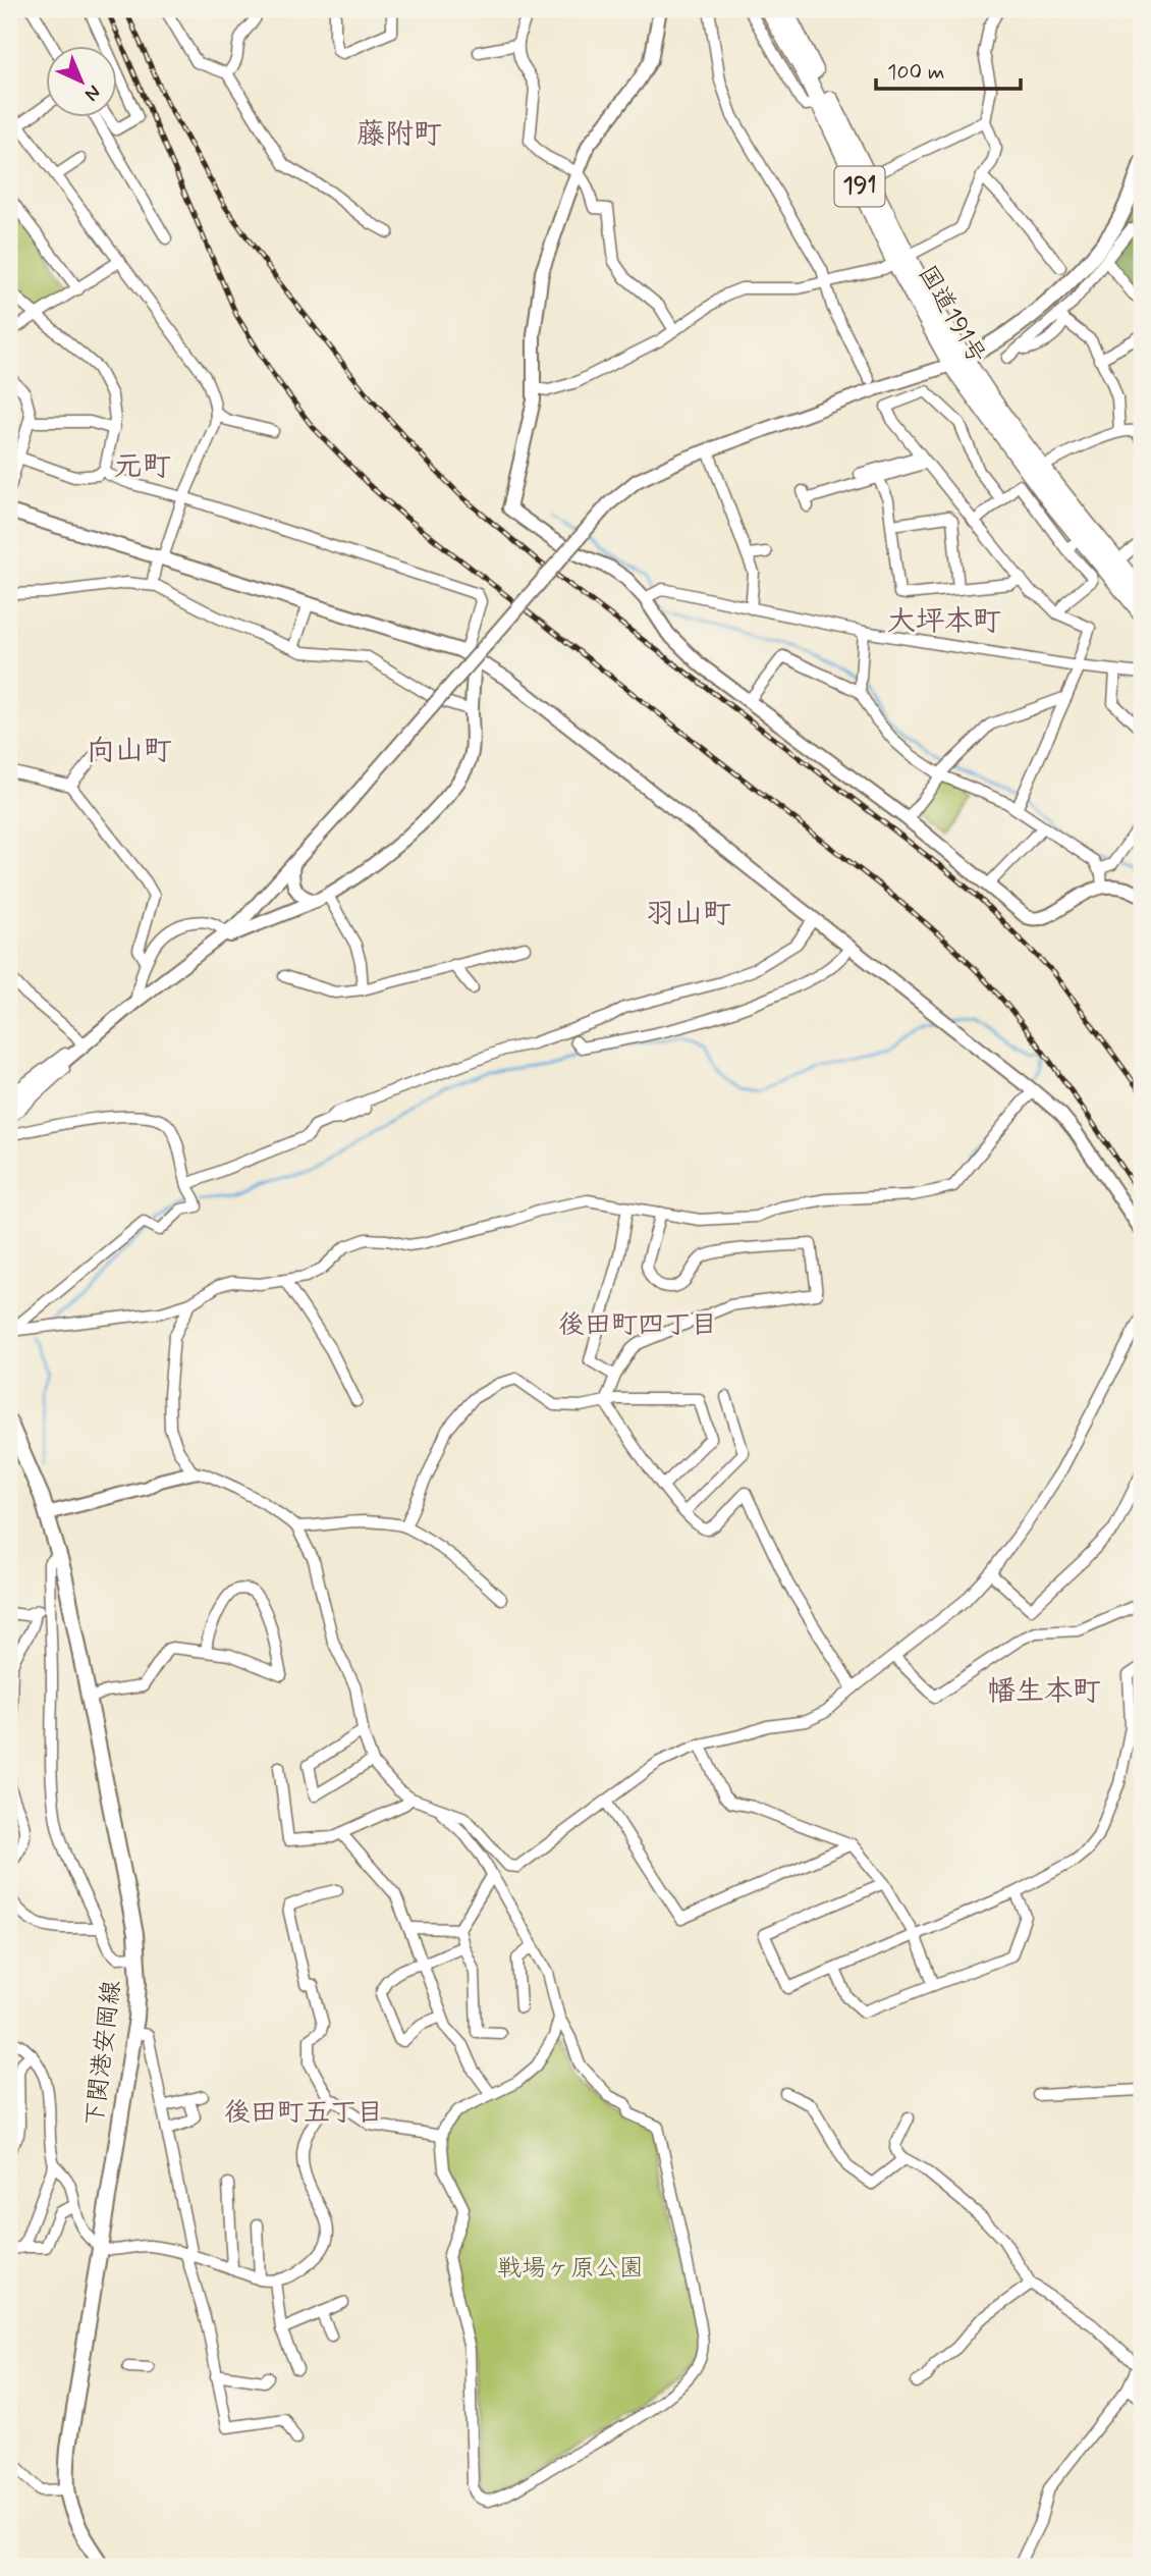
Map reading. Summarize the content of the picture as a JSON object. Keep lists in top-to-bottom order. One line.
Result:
{"streets":{"highway":["191","国道191号"],"main road":["下関港安岡線"]},"districts":["藤附町","元町","大坪本町","向山町","羽山町","後田町四丁目","幡生本町","後田町五丁目"],"parks":["戦場ヶ原公園"],"scale_bar":"100 m","north":"bottom right"}
